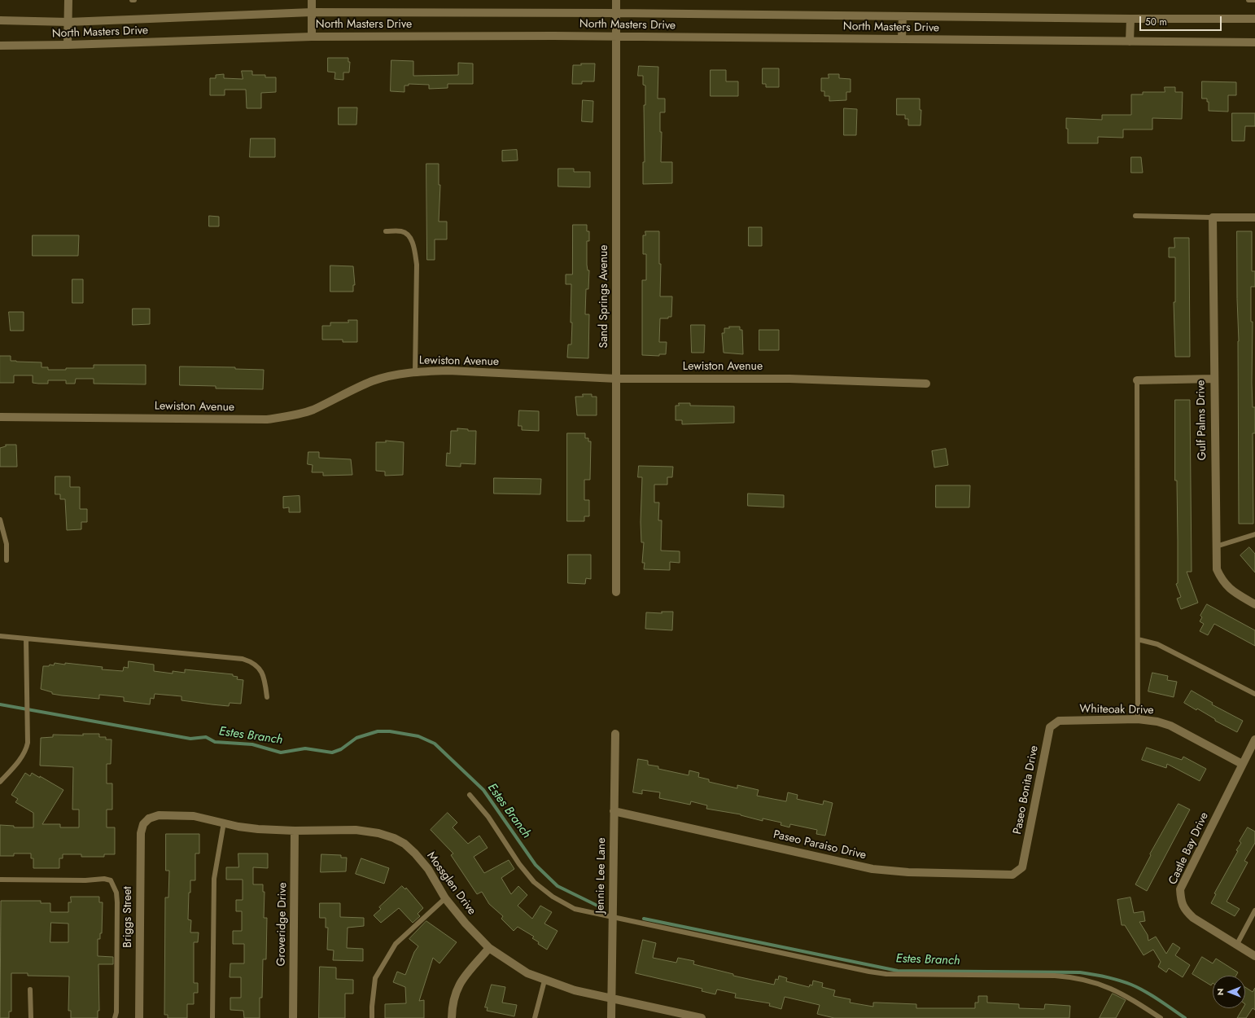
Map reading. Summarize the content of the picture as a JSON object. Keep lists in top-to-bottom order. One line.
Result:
{"streets":{"street":["North Masters Drive","Sand Springs Avenue","Lewiston Avenue","Gulf Palms Drive","Whiteoak Drive","Paseo Bonita Drive","Paseo Paraiso Drive","Castle Bay Drive","Jennie Lee Lane","Mossglen Drive","Briggs Street","Groveridge Drive"]},"crossings":[["North Masters Drive","Sand Springs Avenue"],["Sand Springs Avenue","Lewiston Avenue"],["Whiteoak Drive","Paseo Bonita Drive"],["Whiteoak Drive","Castle Bay Drive"],["Paseo Bonita Drive","Paseo Paraiso Drive"],["Paseo Paraiso Drive","Jennie Lee Lane"],["Jennie Lee Lane","Mossglen Drive"],["Mossglen Drive","Briggs Street"],["Mossglen Drive","Groveridge Drive"]],"water":["Estes Branch"],"scale_bar":"50 m","north":"left"}
